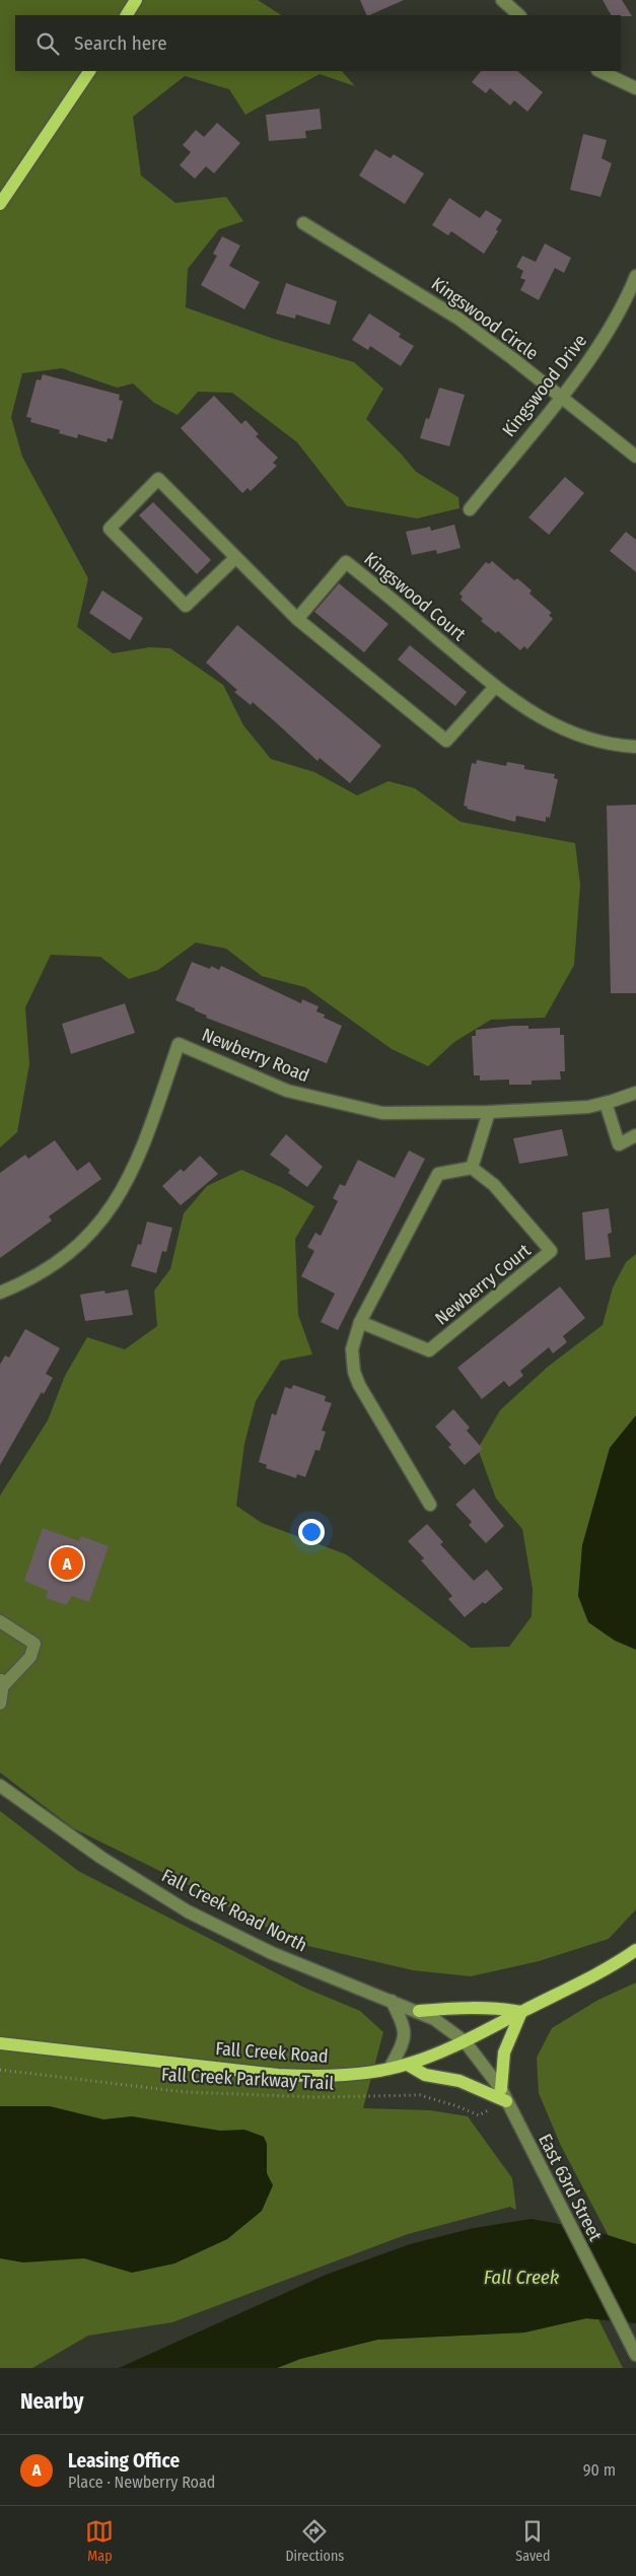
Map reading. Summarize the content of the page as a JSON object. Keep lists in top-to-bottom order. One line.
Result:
{"streets":{"main road":["Fall Creek Road"],"street":["Kingswood Circle","Kingswood Drive","Kingswood Court","Newberry Road","Newberry Court","Fall Creek Road North","East 63rd Street"],"path":["Fall Creek Parkway Trail"]},"crossings":[["Kingswood Circle","Kingswood Drive"],["Fall Creek Road North","Fall Creek Road"],["Fall Creek Road North","East 63rd Street"],["Fall Creek Road","East 63rd Street"]],"water":["Fall Creek"],"page":{"search":"Search here","pins":"A","heading":"Nearby","list":[{"mark":"A","name":"Leasing Office","note":"Place · Newberry Road","value":"90 m"}],"nav":["Map","Directions","Saved"]}}
